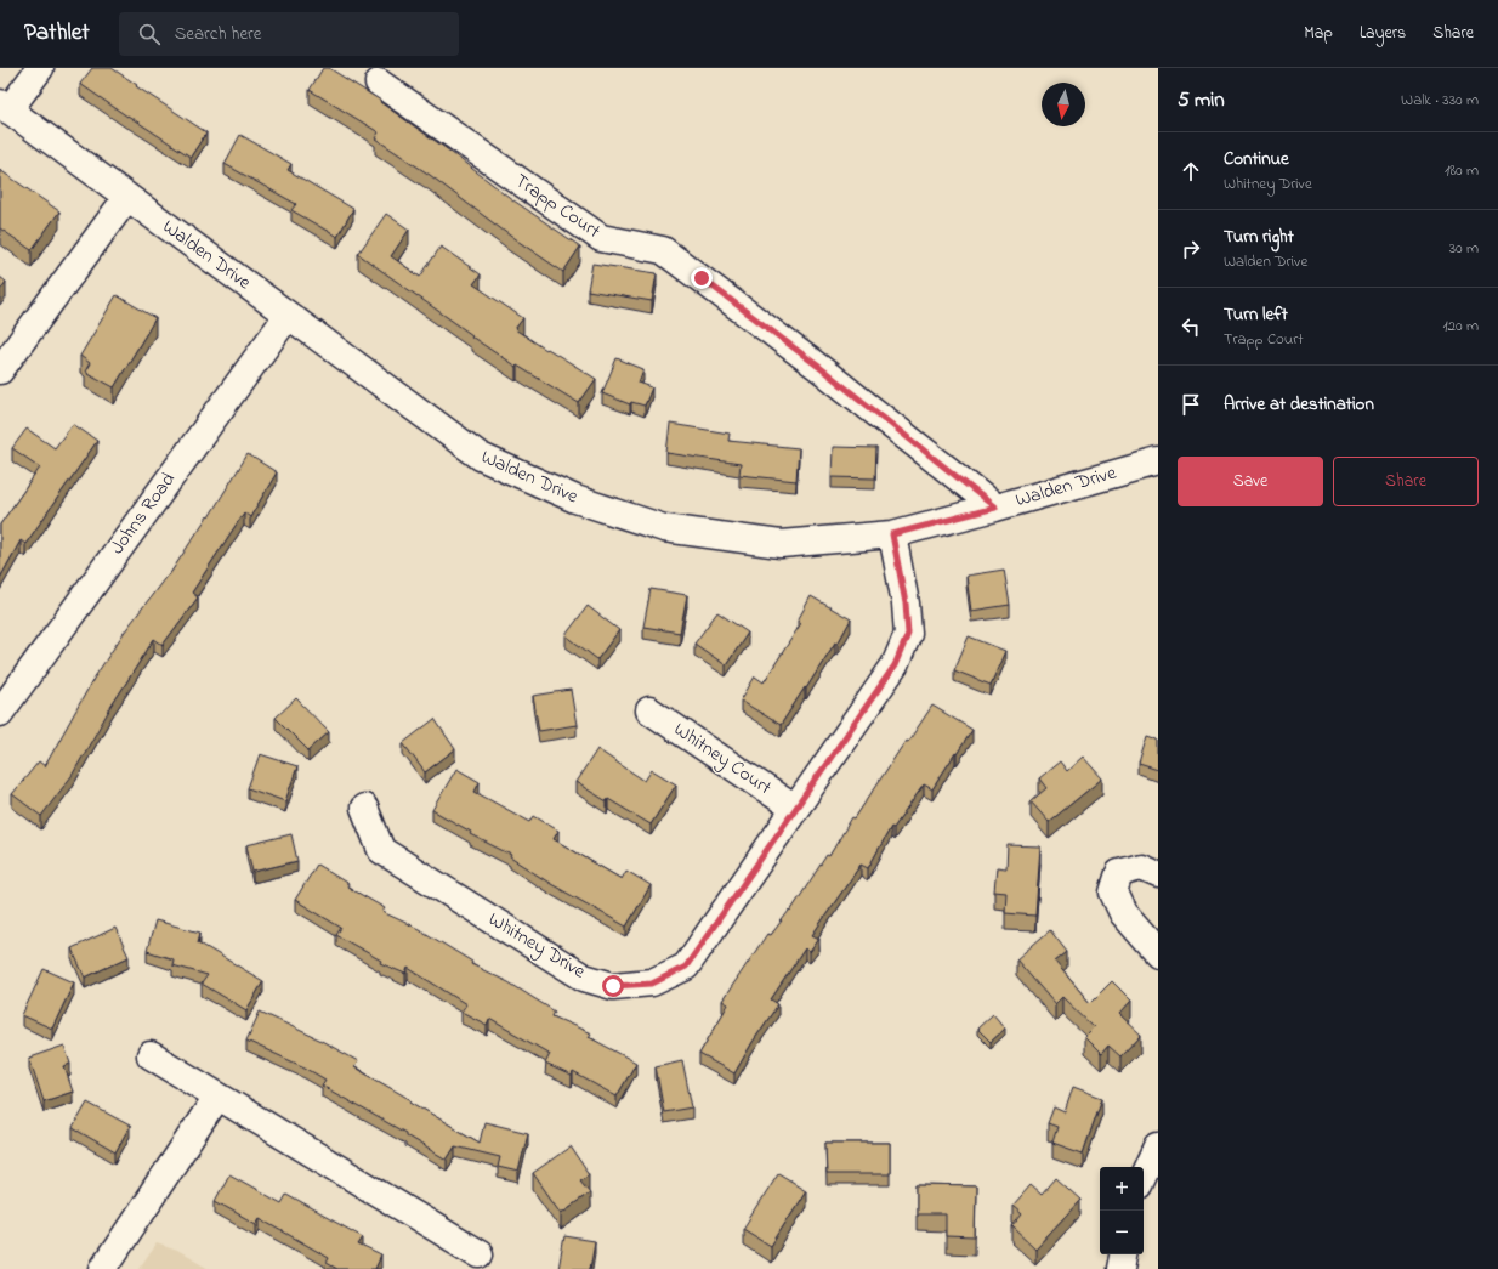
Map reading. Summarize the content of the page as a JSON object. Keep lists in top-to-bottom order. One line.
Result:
{"streets":{"street":["Trapp Court","Walden Drive","Johns Road","Whitney Court","Whitney Drive"]},"crossings":[["Trapp Court","Walden Drive"],["Walden Drive","Johns Road"],["Walden Drive","Whitney Drive"],["Whitney Court","Whitney Drive"]],"north":"bottom","page":{"header":"Pathlet","search":"Search here","nav":["Map","Layers","Share"],"heading":["5 min","Walk · 330 m"],"list":[["Continue","Whitney Drive","180 m"],["Turn right","Walden Drive","30 m"],["Turn left","Trapp Court","120 m"],"Arrive at destination"],"buttons":["Save","Share"],"map_buttons":["+","−"]}}
